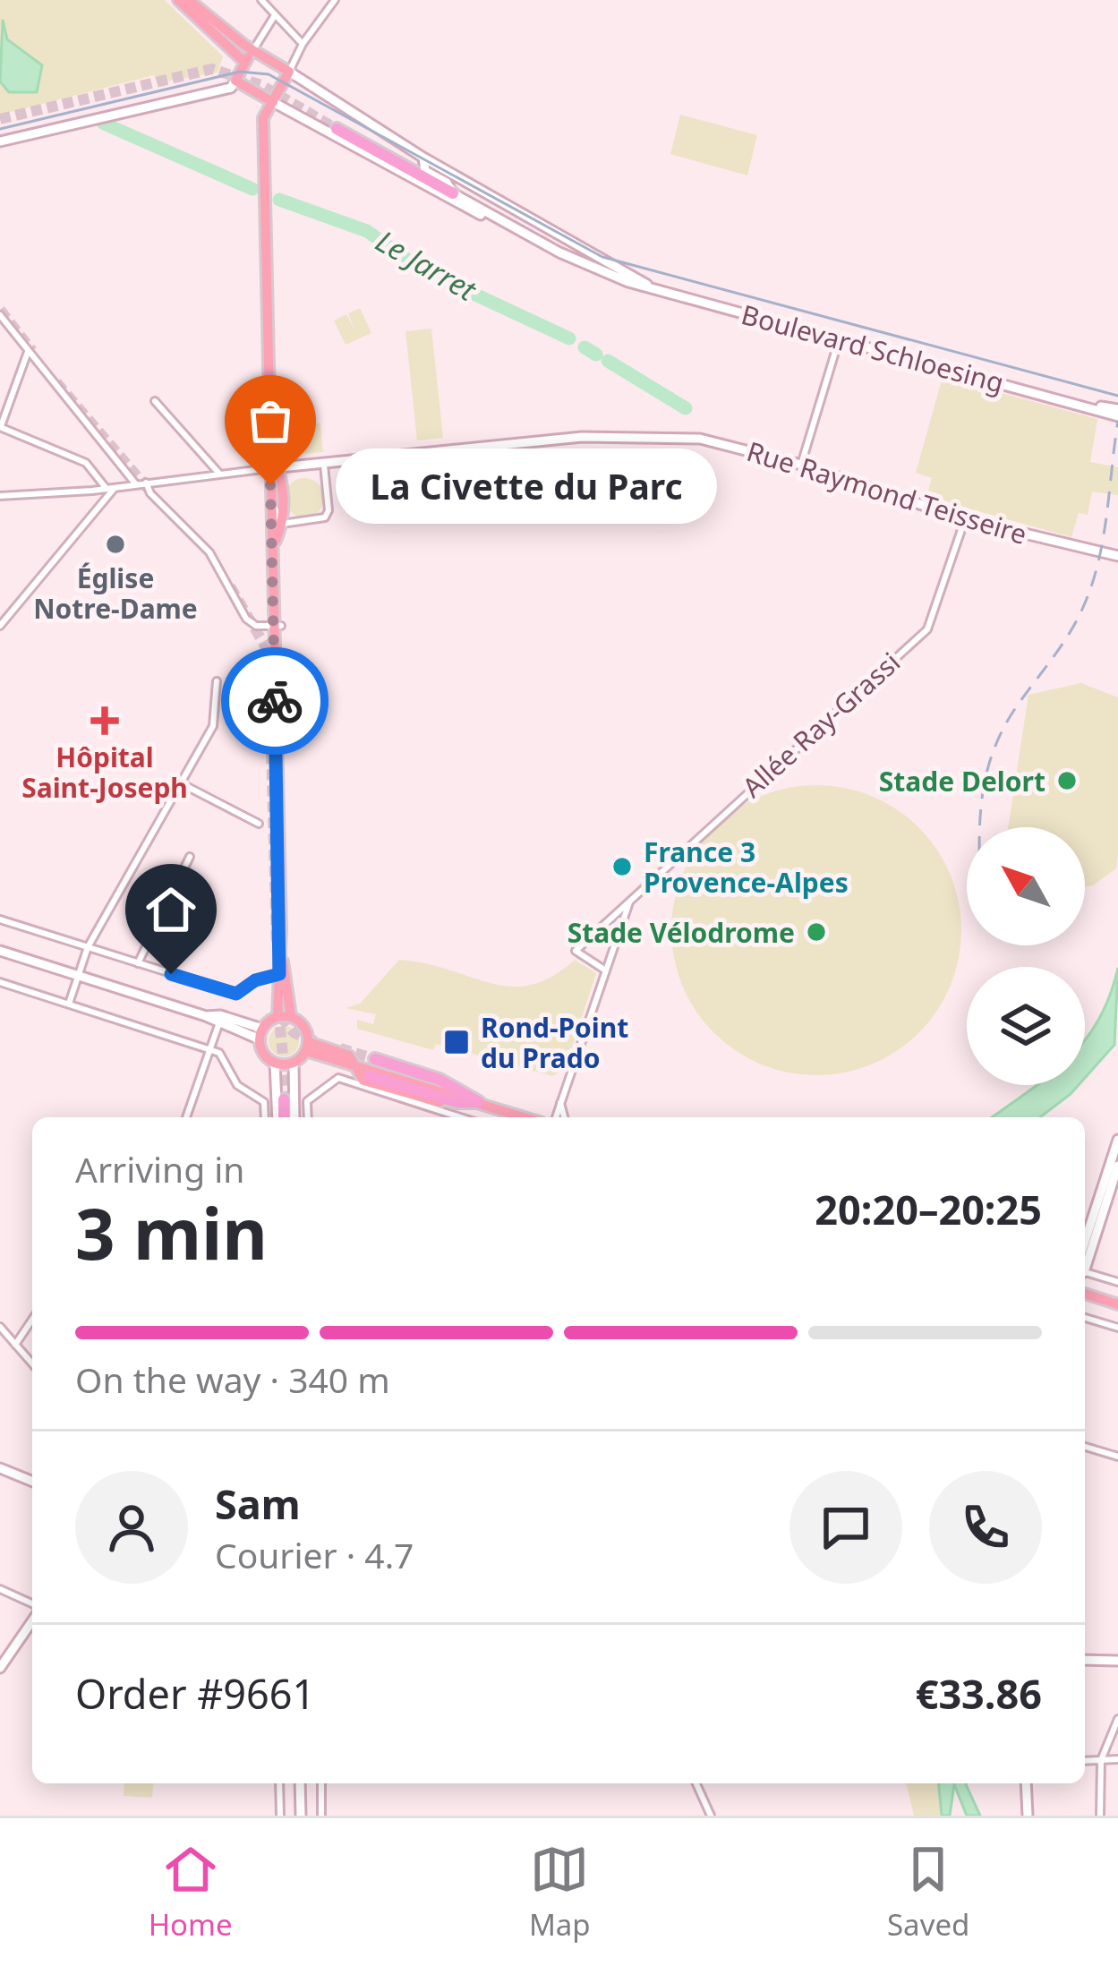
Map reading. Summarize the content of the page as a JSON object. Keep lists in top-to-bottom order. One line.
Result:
{"streets":{"main road":["Boulevard Schloesing","Rue Raymond Teisseire"],"street":["Allée Ray-Grassi"]},"crossings":[["Rue Raymond Teisseire","Allée Ray-Grassi"]],"water":["Le Jarret"],"places":{"other":["La Civette du Parc","Église Notre-Dame","Stade Delort","France 3 Provence-Alpes","Stade Vélodrome"],"health":["Hôpital Saint-Joseph"],"transit":["Rond-Point du Prado"]},"north":"top left","page":{"bubble":"La Civette du Parc","heading":["3 min","Arriving in","20:20–20:25"],"panel":["Sam","Courier · 4.7","Order #9661","€33.86"],"bar":"On the way · 340 m","tabs":["Home","Map","Saved"]}}
